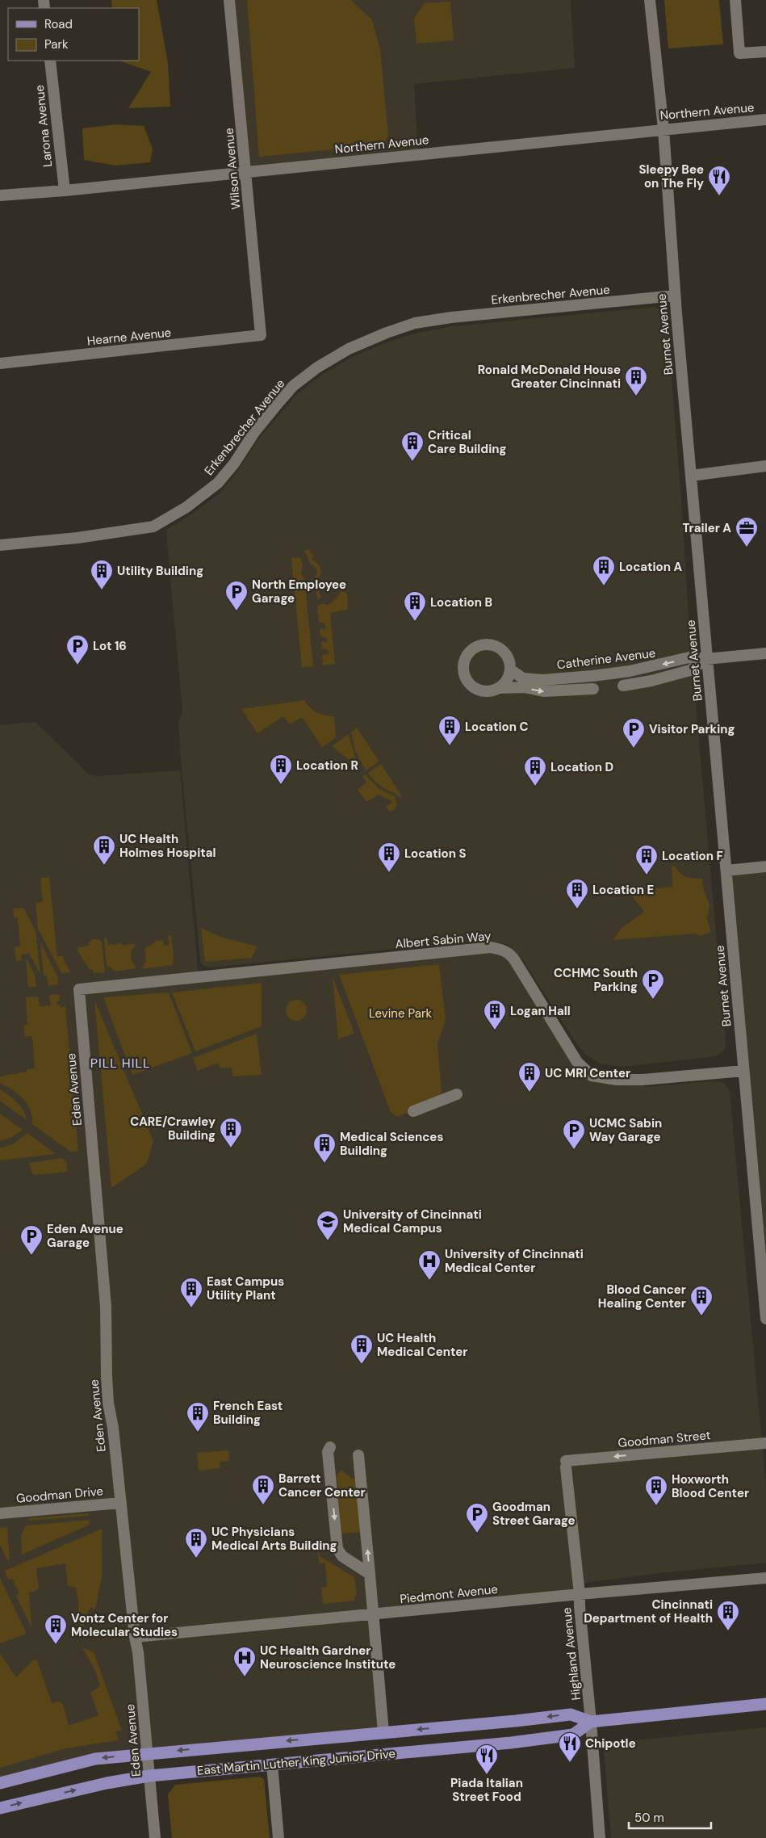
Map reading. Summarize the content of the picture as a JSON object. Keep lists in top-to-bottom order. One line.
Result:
{"streets":{"main road":["East Martin Luther King Junior Drive"],"street":["Northern Avenue","Larona Avenue","Wilson Avenue","Erkenbrecher Avenue","Burnet Avenue","Hearne Avenue","Catherine Avenue","Albert Sabin Way","Eden Avenue","Goodman Street","Goodman Drive","Piedmont Avenue","Highland Avenue"]},"crossings":[["Northern Avenue","Larona Avenue"],["Northern Avenue","Wilson Avenue"],["Northern Avenue","Burnet Avenue"],["Wilson Avenue","Hearne Avenue"],["Erkenbrecher Avenue","Burnet Avenue"],["Burnet Avenue","Catherine Avenue"],["Burnet Avenue","Albert Sabin Way"],["Albert Sabin Way","Eden Avenue"],["Eden Avenue","Goodman Drive"],["Eden Avenue","Piedmont Avenue"],["Eden Avenue","East Martin Luther King Junior Drive"],["Goodman Street","Highland Avenue"],["Piedmont Avenue","Highland Avenue"],["Highland Avenue","East Martin Luther King Junior Drive"]],"one_way":["Goodman Street"],"districts":["PILL HILL"],"parks":["Levine Park"],"places":{"restaurant":["Sleepy Bee on The Fly","Chipotle","Piada Italian Street Food"],"building":["Ronald McDonald House Greater Cincinnati","Critical Care Building","Location A","Utility Building","Location B","Location C","Location R","Location D","UC Health Holmes Hospital","Location S","Location F","Location E","Logan Hall","UC MRI Center","CARE/Crawley Building","Medical Sciences Building","East Campus Utility Plant","Blood Cancer Healing Center","UC Health Medical Center","French East Building","Barrett Cancer Center","Hoxworth Blood Center","UC Physicians Medical Arts Building","Cincinnati Department of Health","Vontz Center for Molecular Studies"],"office":["Trailer A"],"parking":["North Employee Garage","Lot 16","Visitor Parking","CCHMC South Parking","UCMC Sabin Way Garage","Eden Avenue Garage","Goodman Street Garage"],"school or university":["University of Cincinnati Medical Campus"],"hospital":["University of Cincinnati Medical Center","UC Health Gardner Neuroscience Institute"]},"legend":["Road","Park"],"scale_bar":"50 m"}
